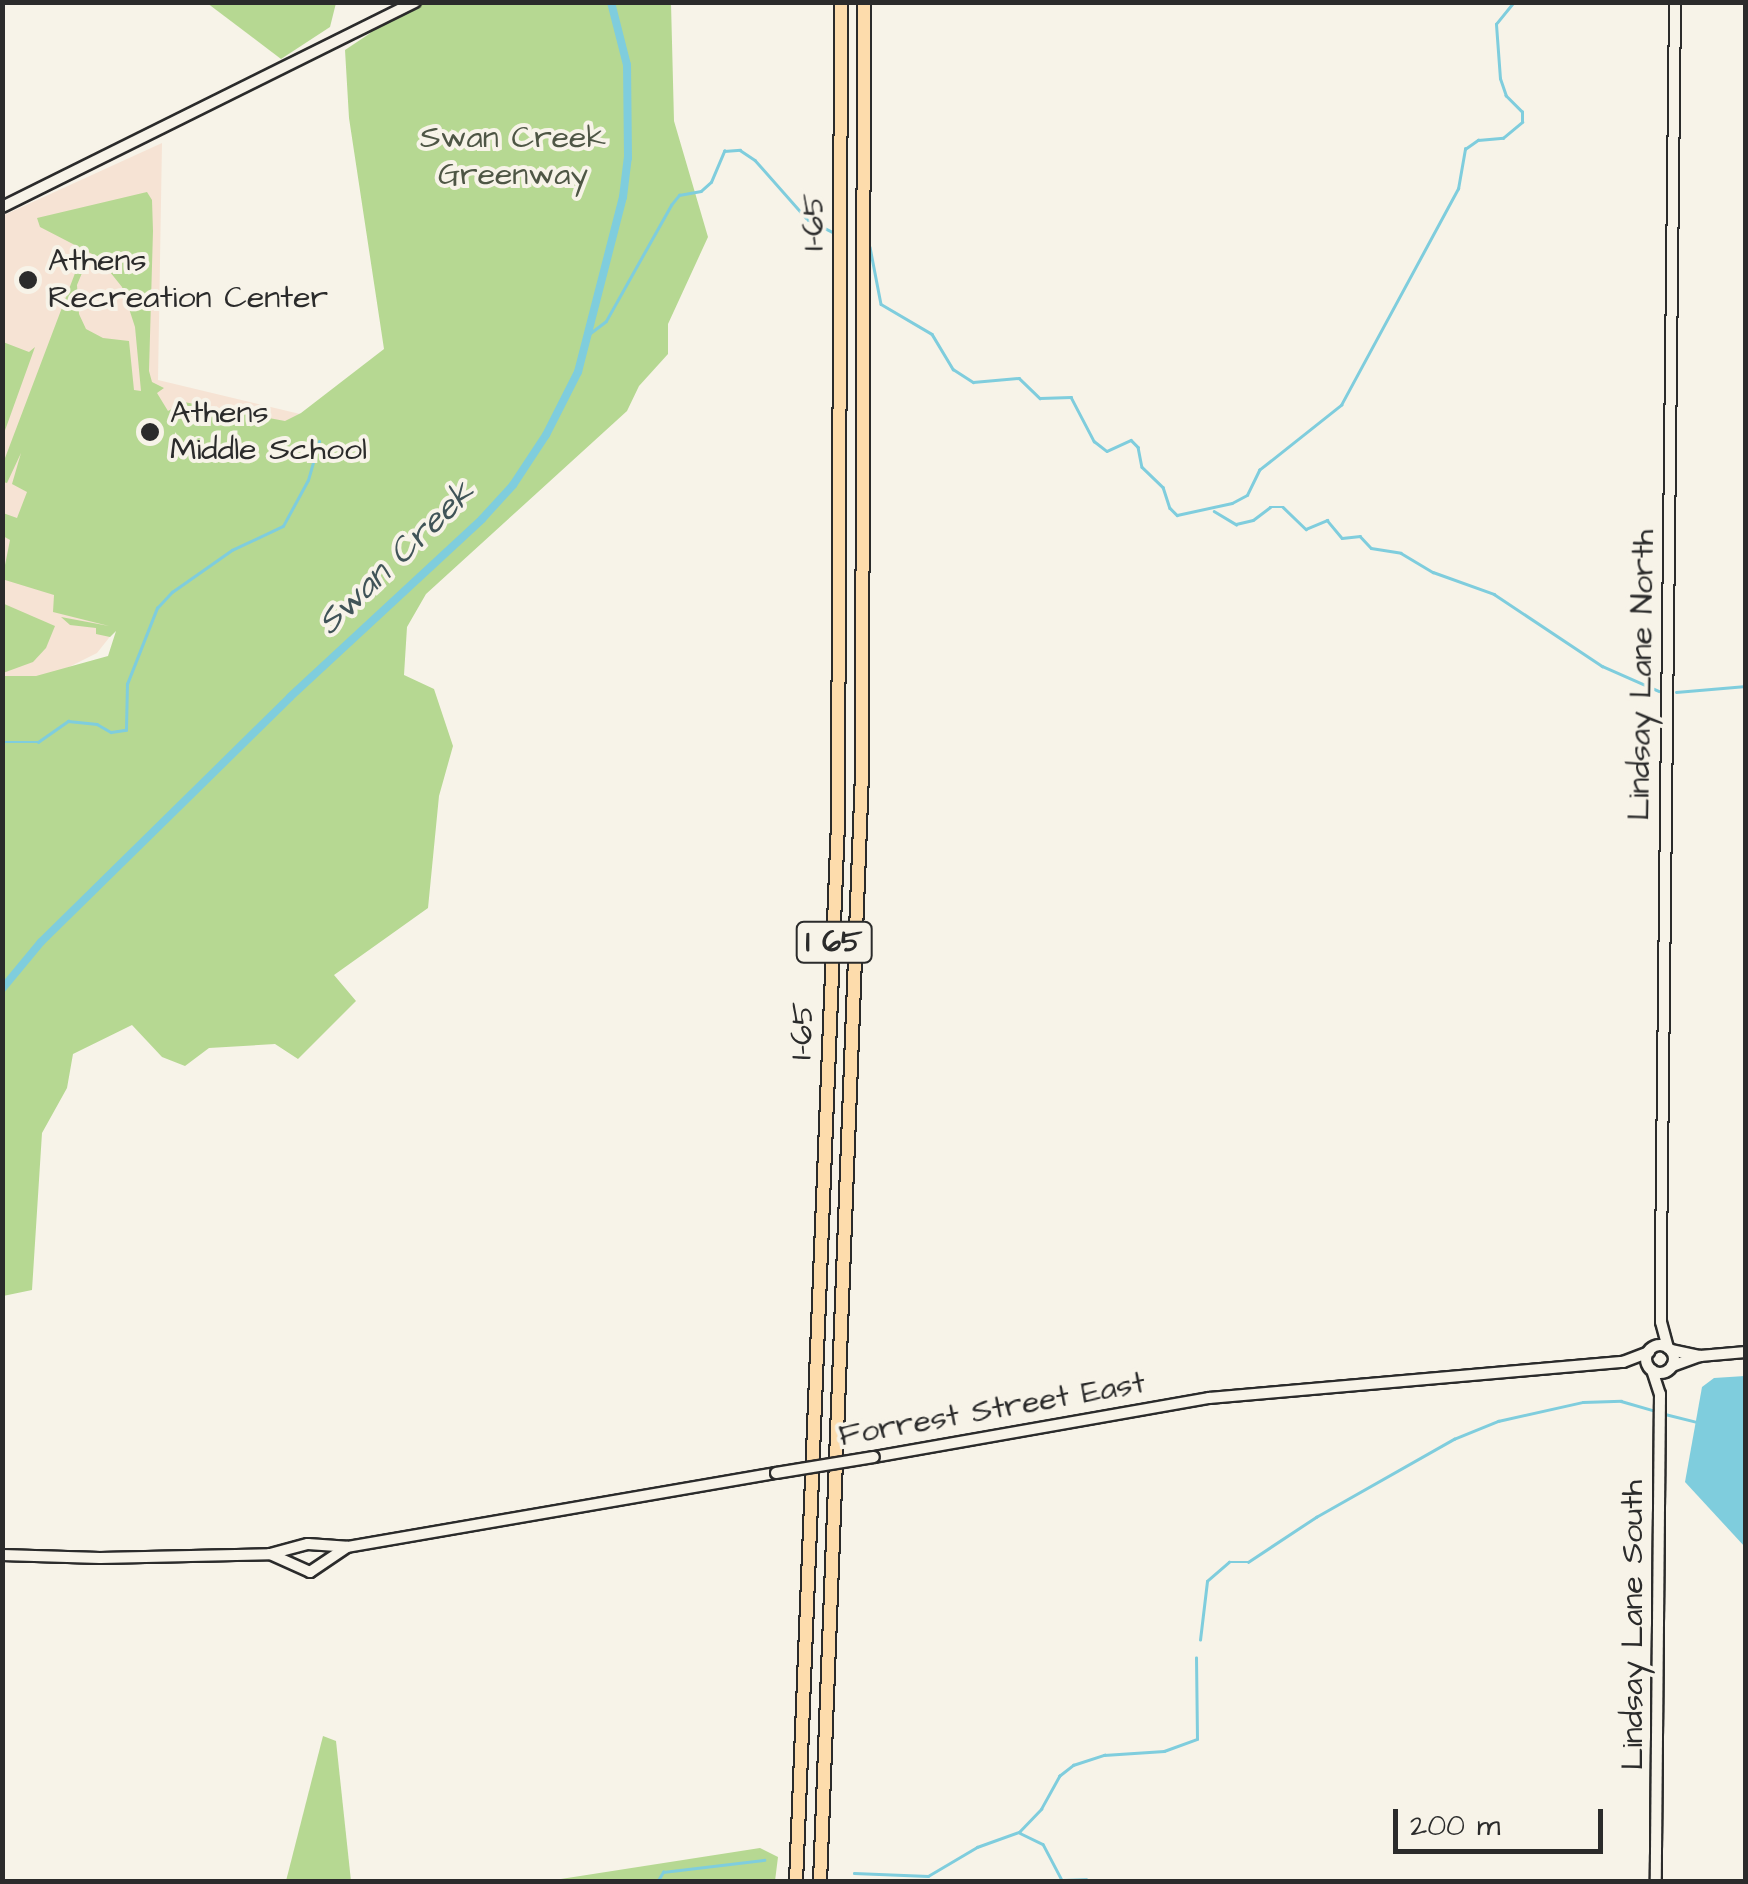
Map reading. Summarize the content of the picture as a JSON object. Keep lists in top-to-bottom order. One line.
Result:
{"streets":{"highway":["I-65","I 65"],"street":["Lindsay Lane North","Forrest Street East","Lindsay Lane South"]},"crossings":[["Forrest Street East","Lindsay Lane South"]],"water":["Swan Creek"],"parks":["Swan Creek Greenway"],"places":["Athens Recreation Center","Athens Middle School"],"scale_bar":"200 m"}
